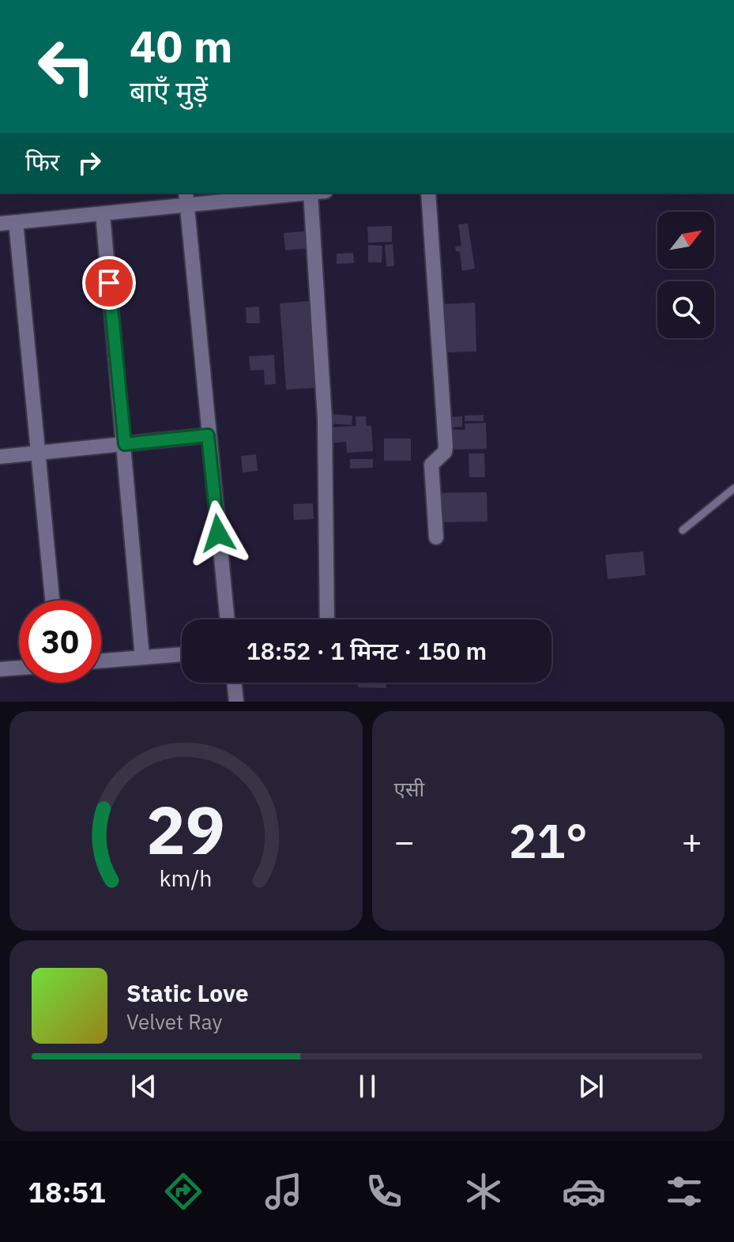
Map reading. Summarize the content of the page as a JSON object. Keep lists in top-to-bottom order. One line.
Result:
{"north":"top right","page":{"turn":["40 m","बाएँ मुड़ें"],"then":"फिर","limit":"30","trip":"18:52 · 1 मिनट · 150 m","tile":"एसी","heat":["−","21°","+"],"song":["Static Love","Velvet Ray"],"tabs":"18:51","gauge":["29","km/h"]}}
